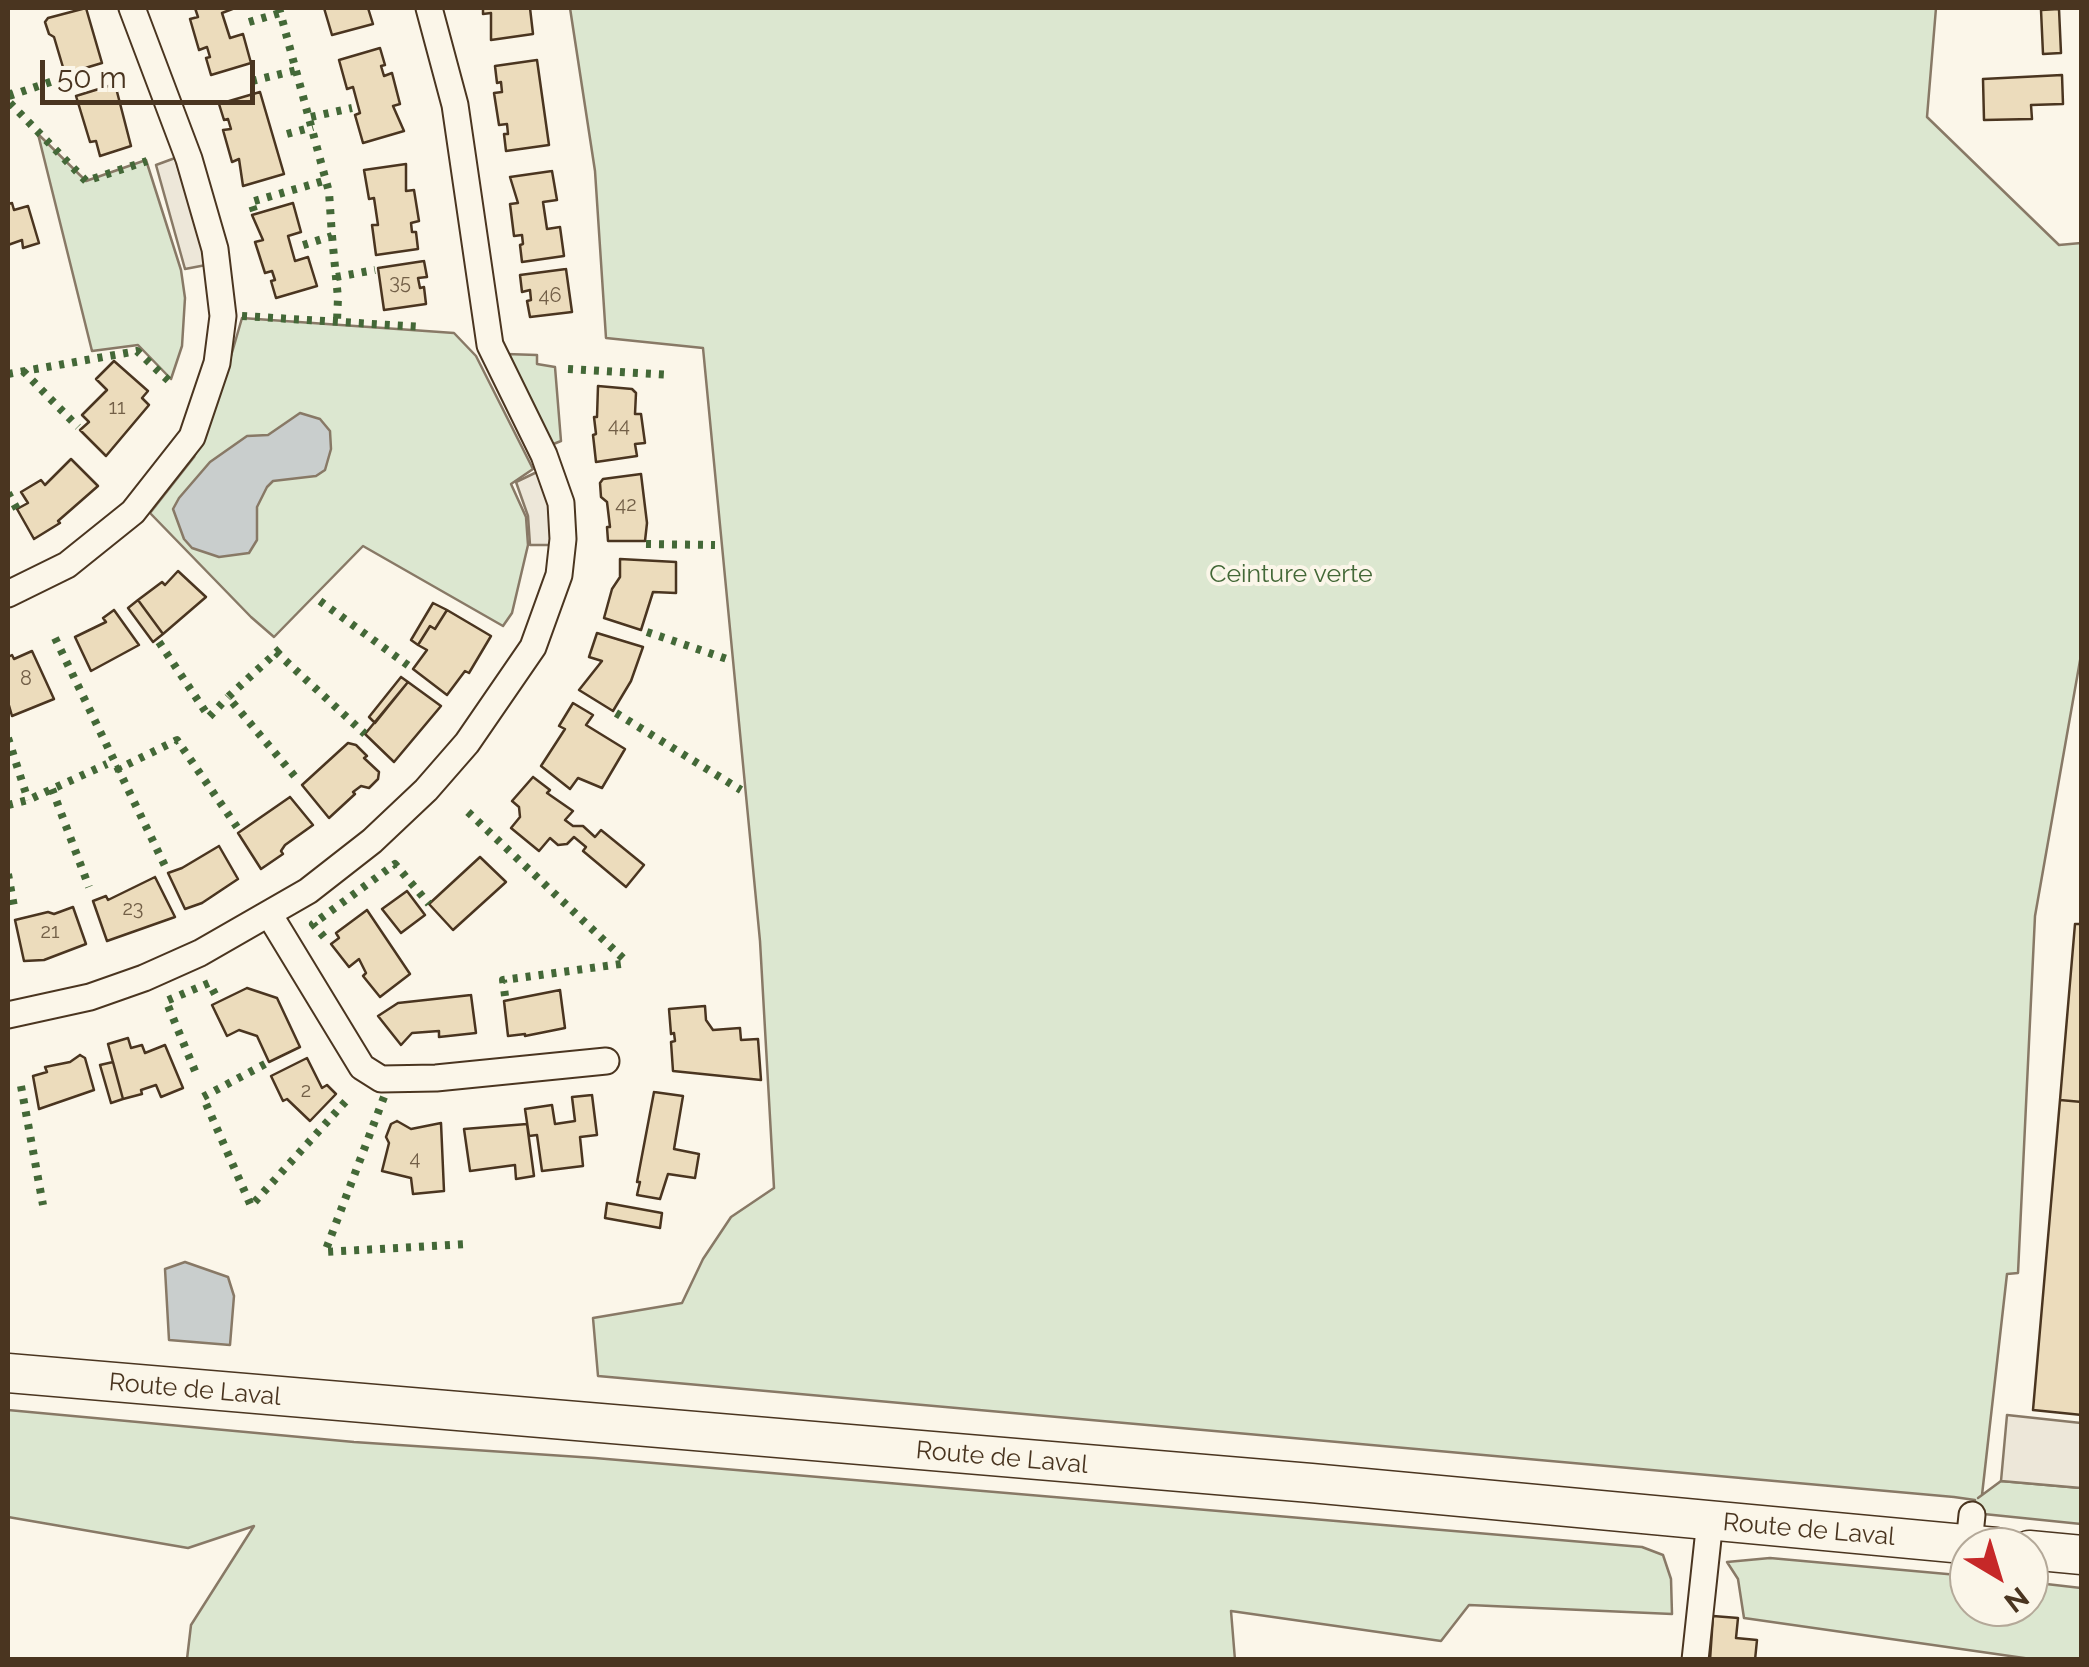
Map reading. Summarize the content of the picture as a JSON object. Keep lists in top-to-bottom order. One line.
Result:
{"streets":{"main road":["Route de Laval"]},"parks":["Ceinture verte"],"house_numbers":["35","46","11","44","42","8","23","21","2","4"],"scale_bar":"50 m","north":"bottom right"}
